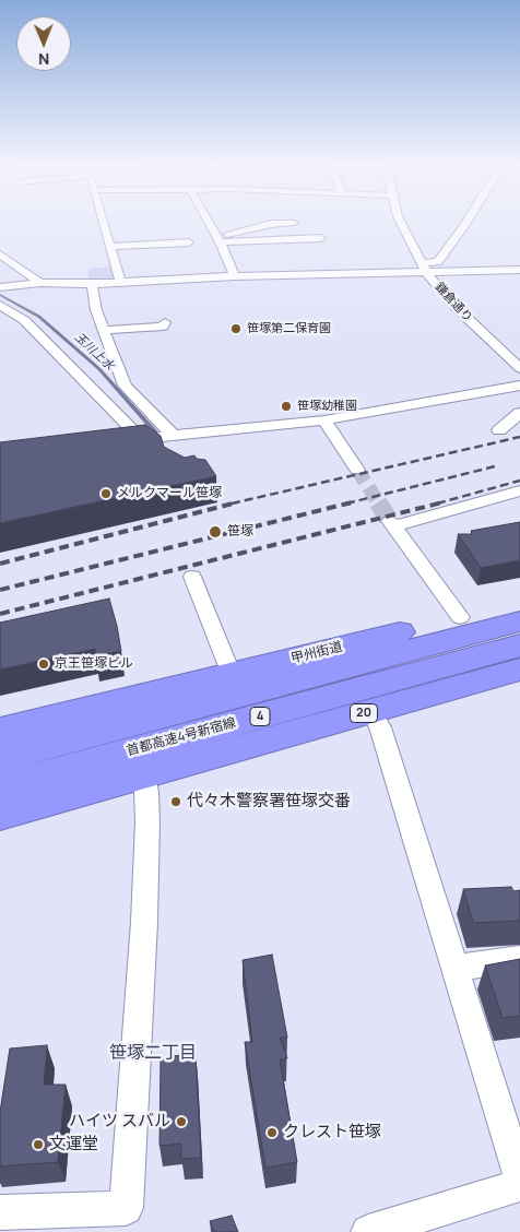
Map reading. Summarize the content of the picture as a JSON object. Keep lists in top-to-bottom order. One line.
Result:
{"streets":{"highway":["甲州街道","20","4","首都高速4号新宿線"],"street":["鎌倉通り"]},"districts":["笹塚二丁目"],"water":["玉川上水"],"places":["笹塚第二保育園","笹塚幼稚園","メルクマール笹塚","笹塚","京王笹塚ビル","代々木警察署笹塚交番","ハイツ スバル","クレスト笹塚","文運堂"],"north":"bottom"}
